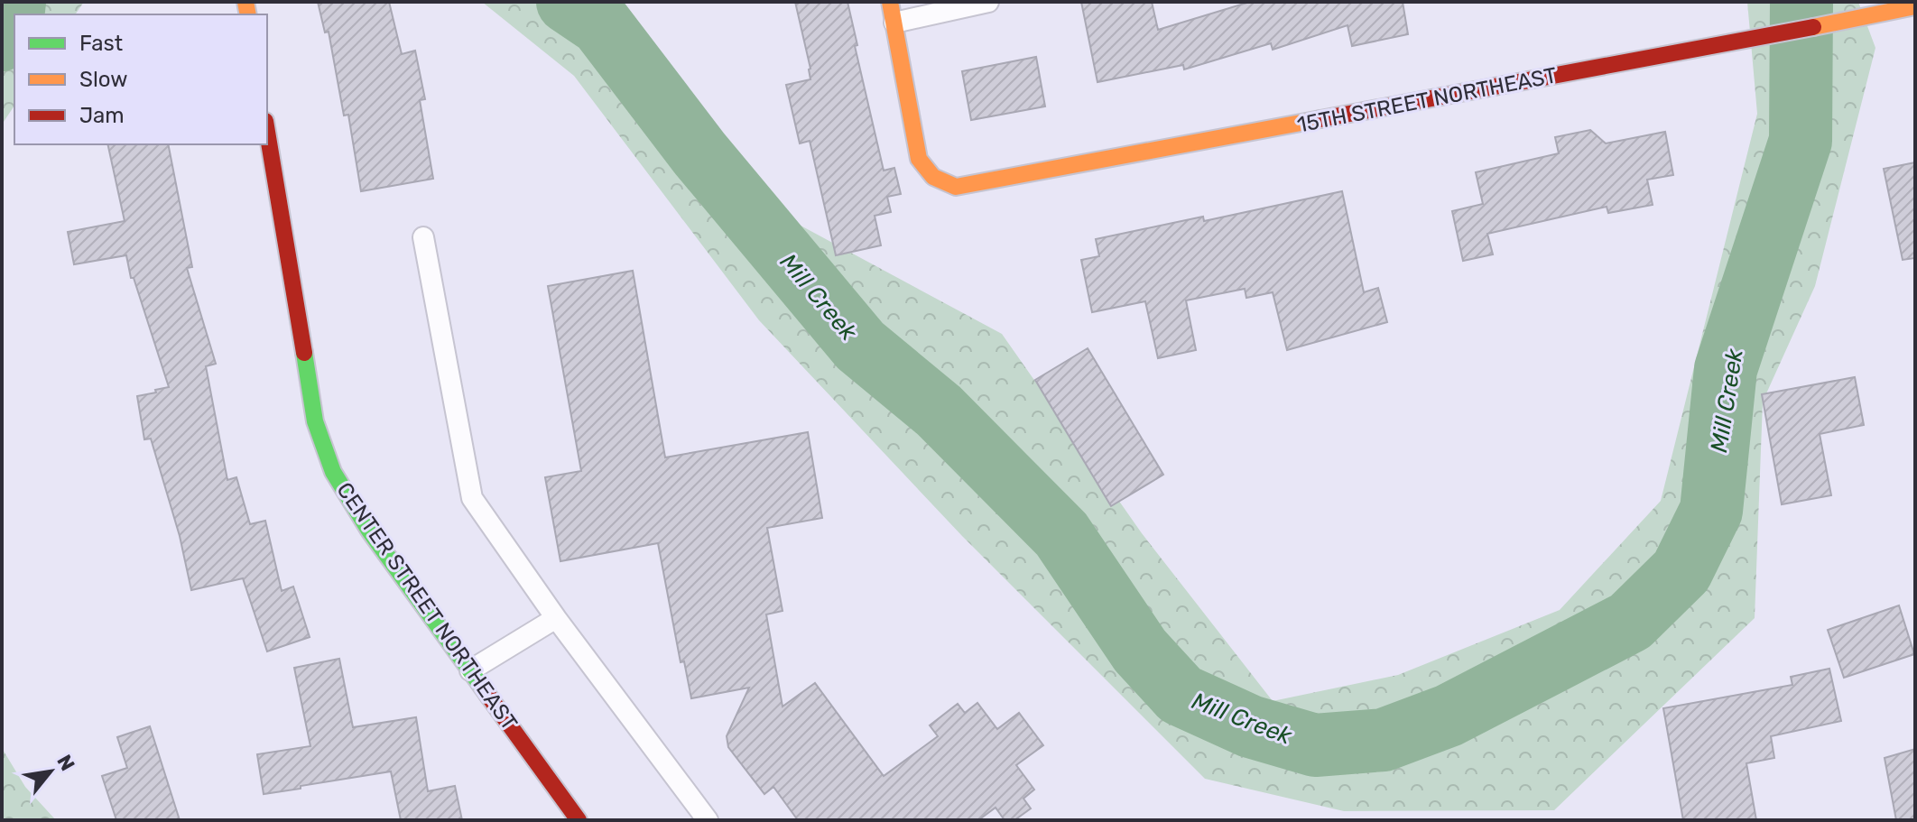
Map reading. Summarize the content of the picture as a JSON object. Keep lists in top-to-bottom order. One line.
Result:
{"streets":{"street":["15TH STREET NORTHEAST","CENTER STREET NORTHEAST"]},"water":["Mill Creek"],"legend":["Fast","Slow","Jam"],"north":"top right"}
